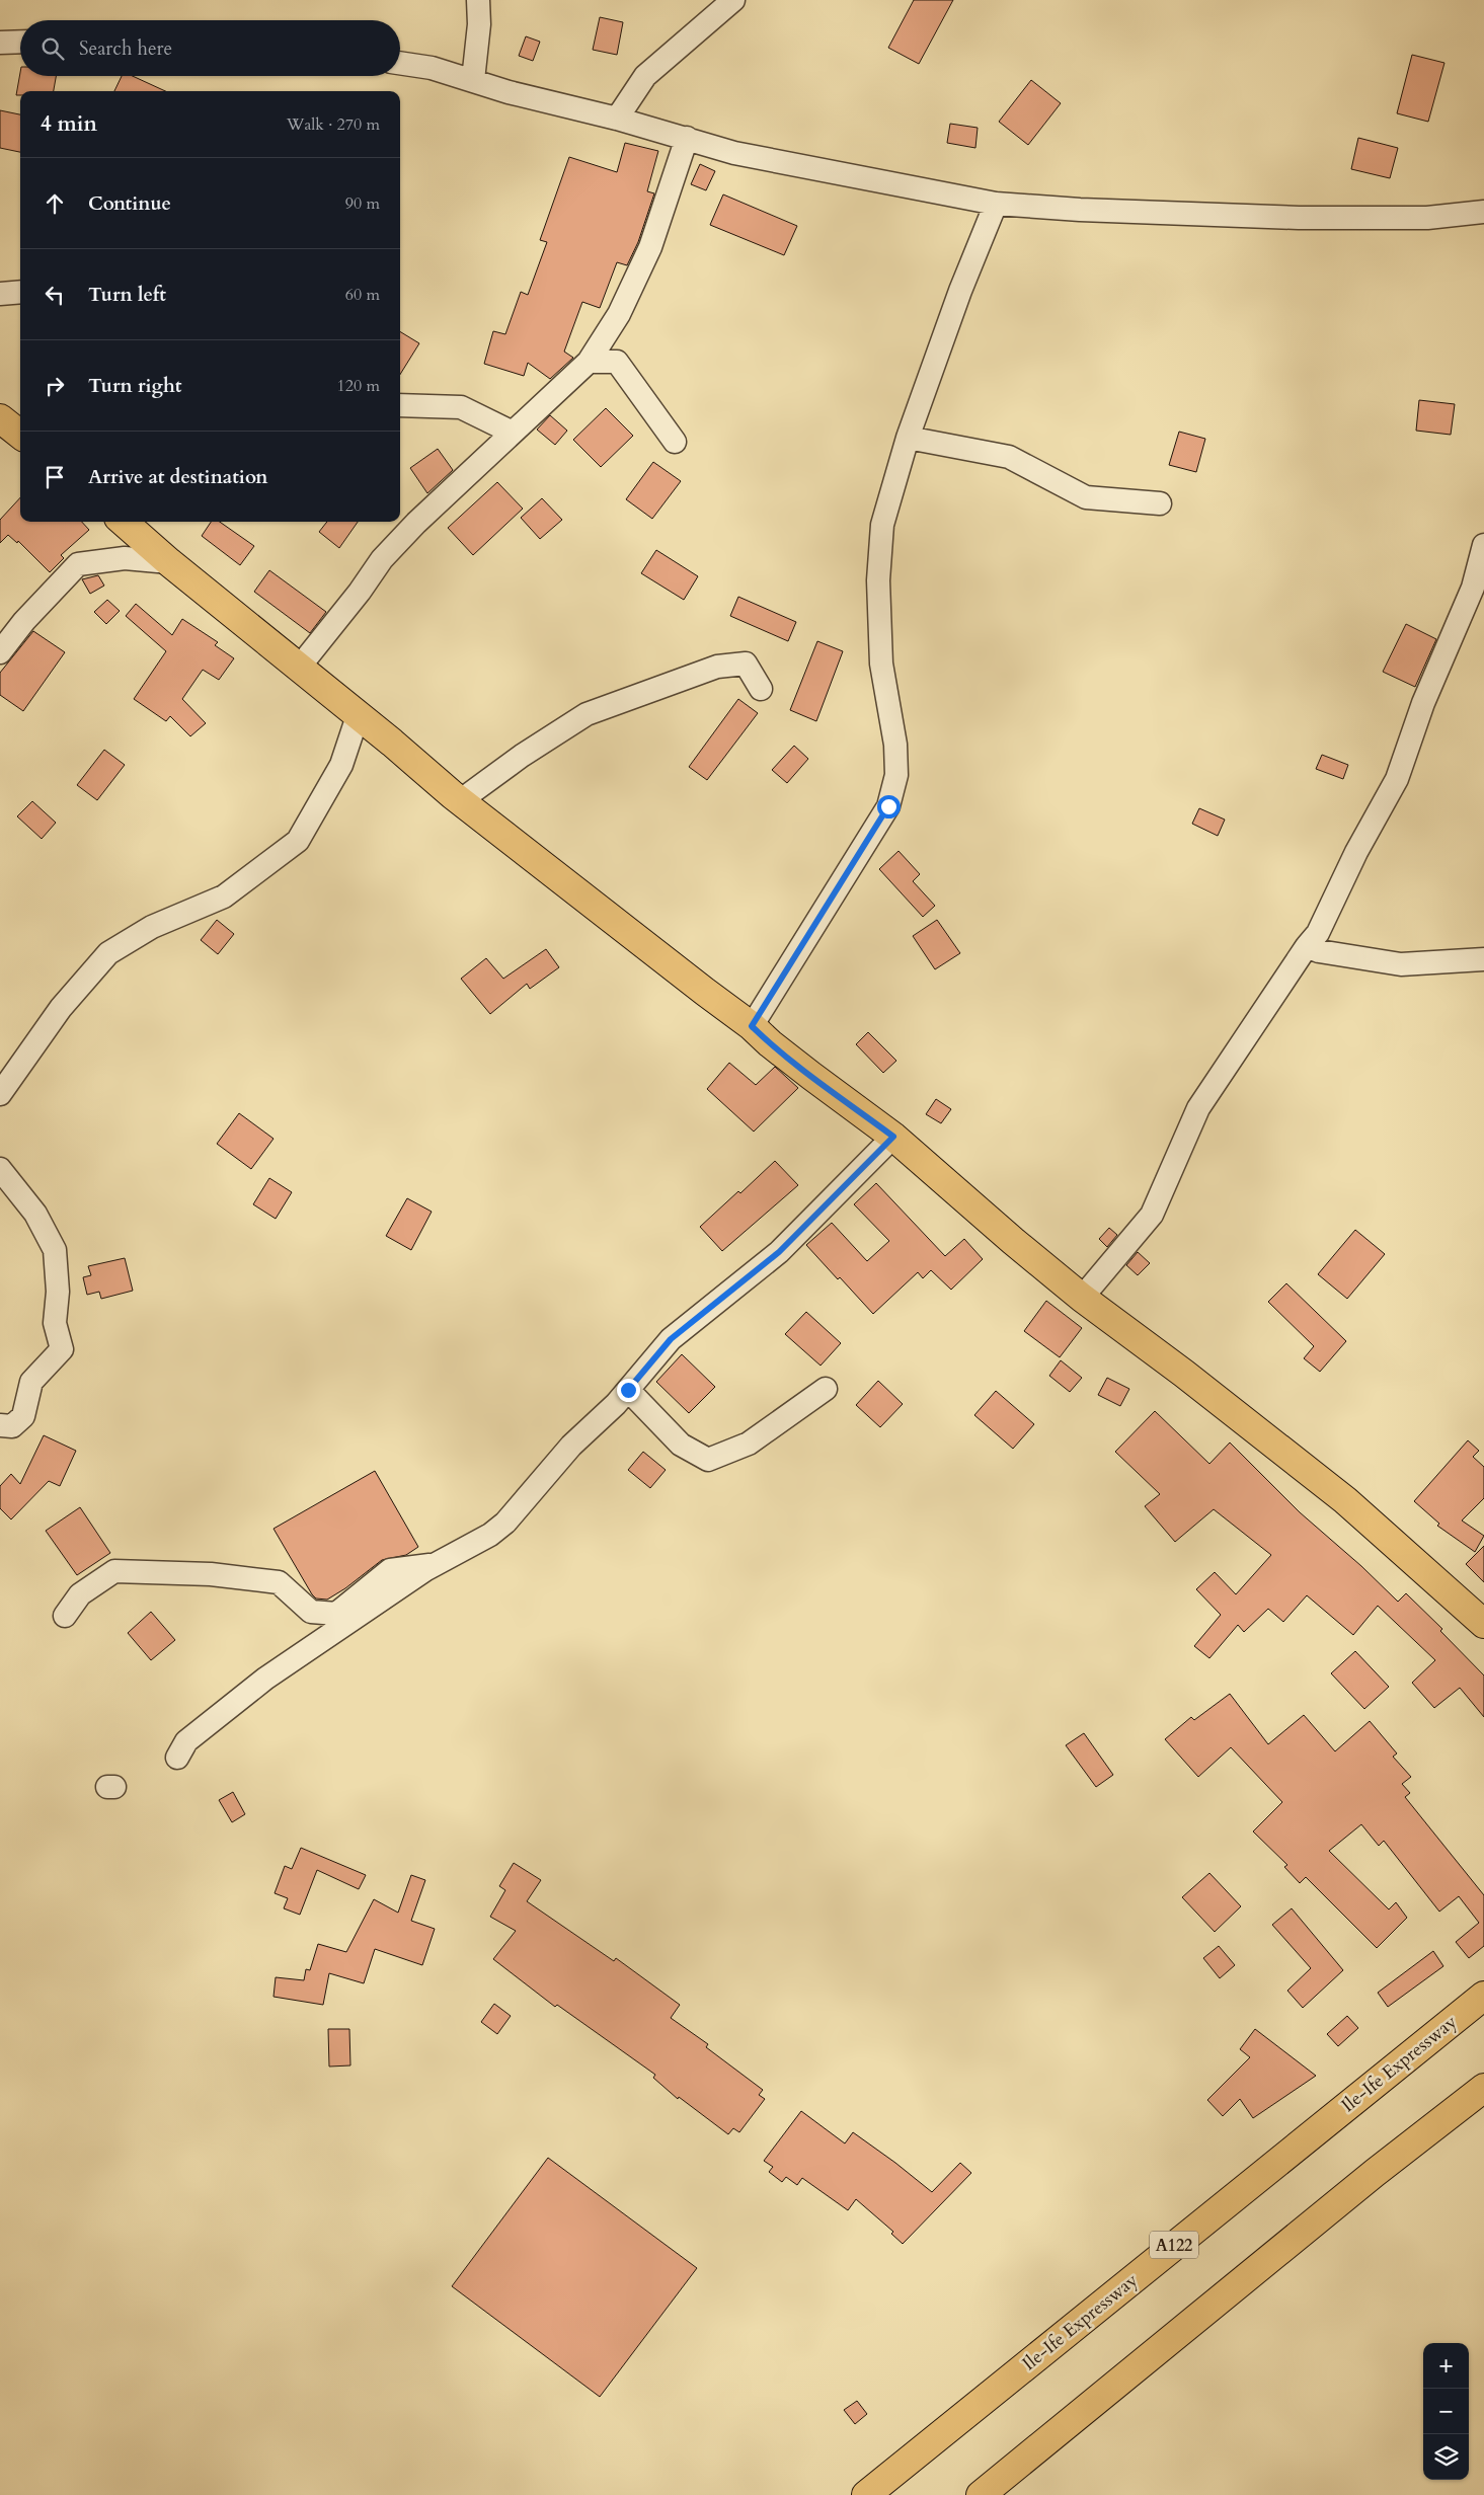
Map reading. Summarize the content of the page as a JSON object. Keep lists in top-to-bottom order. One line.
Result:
{"streets":{"main road":["Ile-Ife Expressway","A122"]},"page":{"search":"Search here","heading":["4 min","Walk · 270 m"],"list":[["Continue","90 m"],["Turn left","60 m"],["Turn right","120 m"],"Arrive at destination"],"map_buttons":["+","−"]}}
